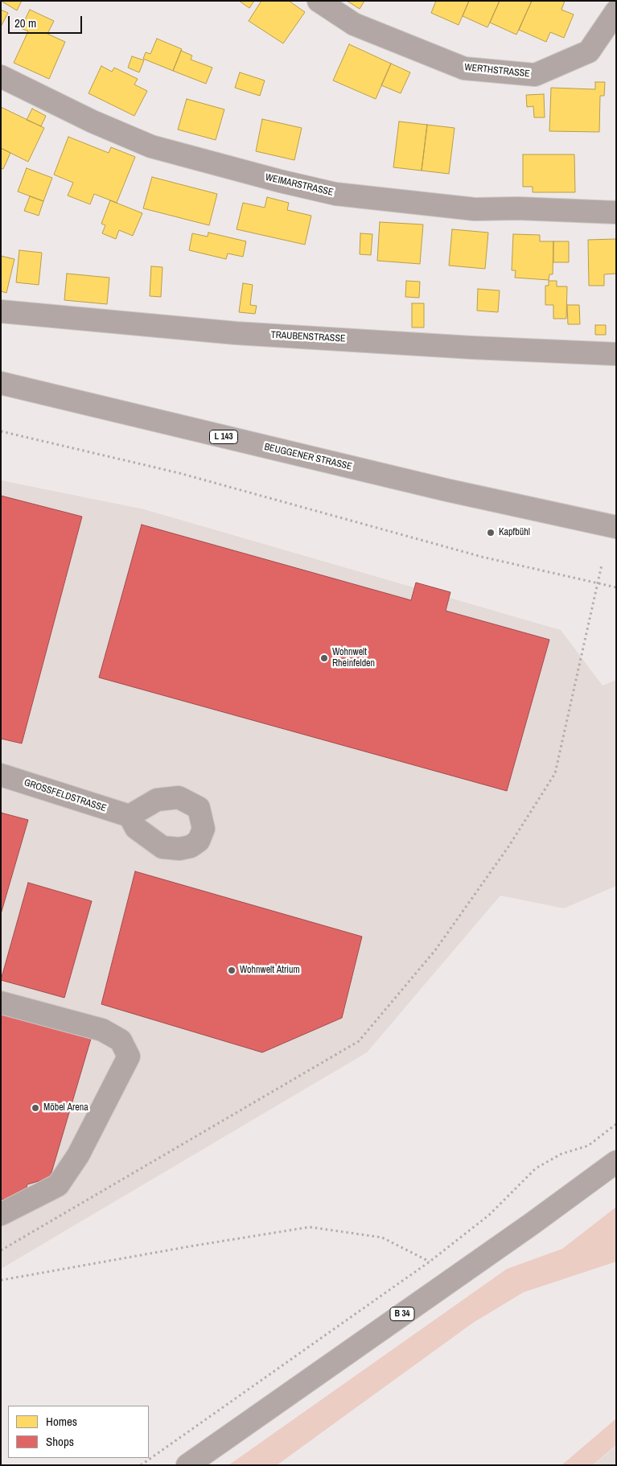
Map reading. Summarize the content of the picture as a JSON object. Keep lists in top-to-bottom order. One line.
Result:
{"streets":{"main road":["L 143","BEUGGENER STRASSE","B 34"],"street":["WERTHSTRASSE","WEIMARSTRASSE","TRAUBENSTRASSE","GROSSFELDSTRASSE"]},"places":["Kapfbühl","Wohnwelt Rheinfelden","Wohnwelt Atrium","Möbel Arena"],"legend":["Homes","Shops"],"scale_bar":"20 m"}
